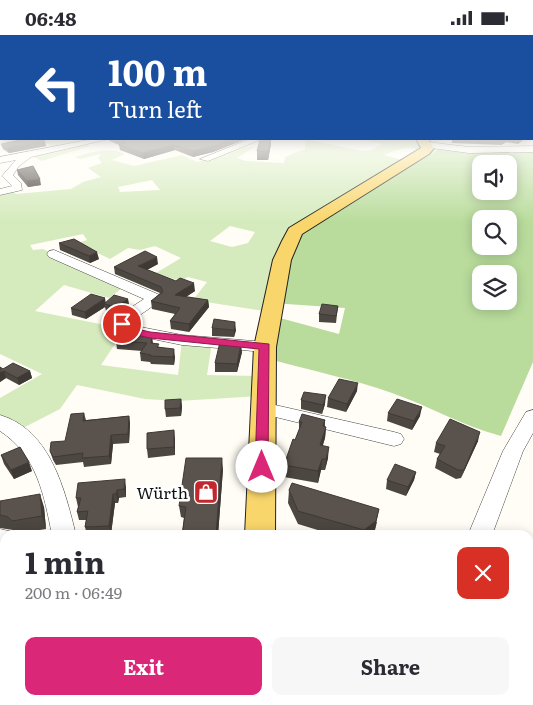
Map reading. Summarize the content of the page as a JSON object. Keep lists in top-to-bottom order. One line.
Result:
{"places":{"shop":["Würth"]},"page":{"status":"06:48","turn":["100 m","Turn left"],"heading":["1 min","200 m · 06:49"],"buttons":["Exit","Share"]}}
